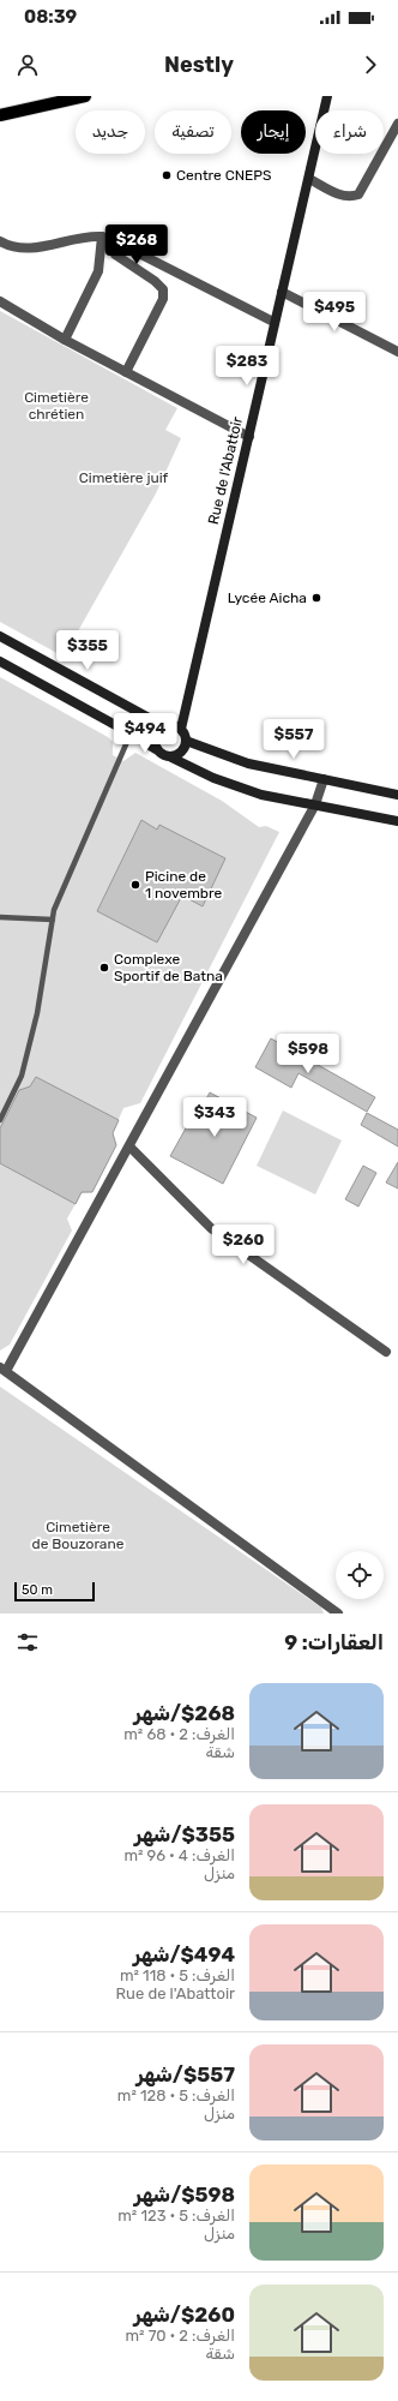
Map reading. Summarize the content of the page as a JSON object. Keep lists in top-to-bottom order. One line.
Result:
{"streets":{"street":["Rue de l'Abattoir"]},"parks":["Cimetière chrétien","Cimetière juif","Cimetière de Bouzorane"],"places":["Centre CNEPS","Lycée Aicha","Picine de 1 novembre","Complexe Sportif de Batna"],"scale_bar":"50 m","page":{"status":"08:39","header":"Nestly","chip":["شراء","إيجار","تصفية","جديد"],"price":["$268","$495","$283","$355","$494","$557","$598","$343","$260"],"scale":"50 m","heading":"العقارات: 9","list":[{"name":"$268/شهر","note":"الغرف: 2 · 68 m² · شقة"},{"name":"$355/شهر","note":"الغرف: 4 · 96 m² · منزل"},{"name":"$494/شهر","note":"الغرف: 5 · 118 m² · Rue de l'Abattoir"},{"name":"$557/شهر","note":"الغرف: 5 · 128 m² · منزل"},{"name":"$598/شهر","note":"الغرف: 5 · 123 m² · منزل"},{"name":"$260/شهر","note":"الغرف: 2 · 70 m² · شقة"}]}}
